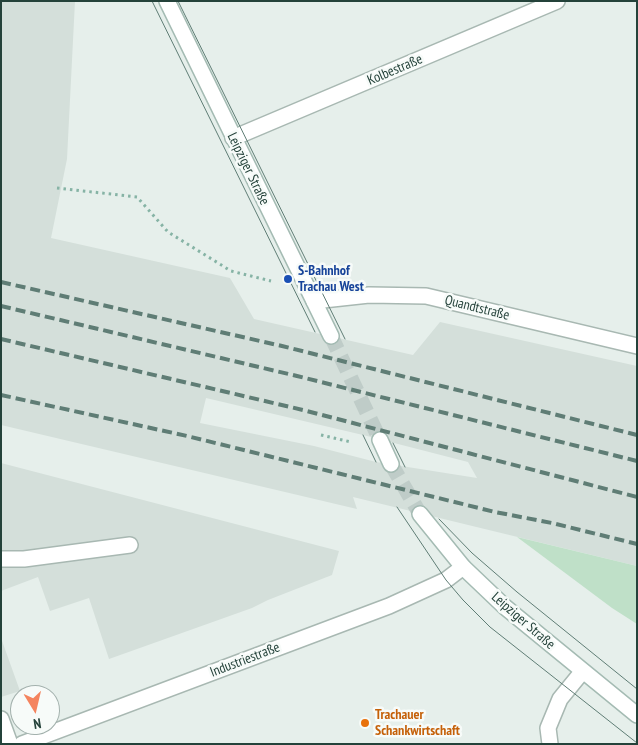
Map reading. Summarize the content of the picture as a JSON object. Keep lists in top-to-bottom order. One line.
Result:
{"streets":{"street":["Kolbestraße","Leipziger Straße","Quandtstraße","Industriestraße"]},"crossings":[["Kolbestraße","Leipziger Straße"],["Leipziger Straße","Quandtstraße"],["Leipziger Straße","Industriestraße"]],"places":["S-Bahnhof Trachau West","Trachauer Schankwirtschaft"],"north":"bottom"}
